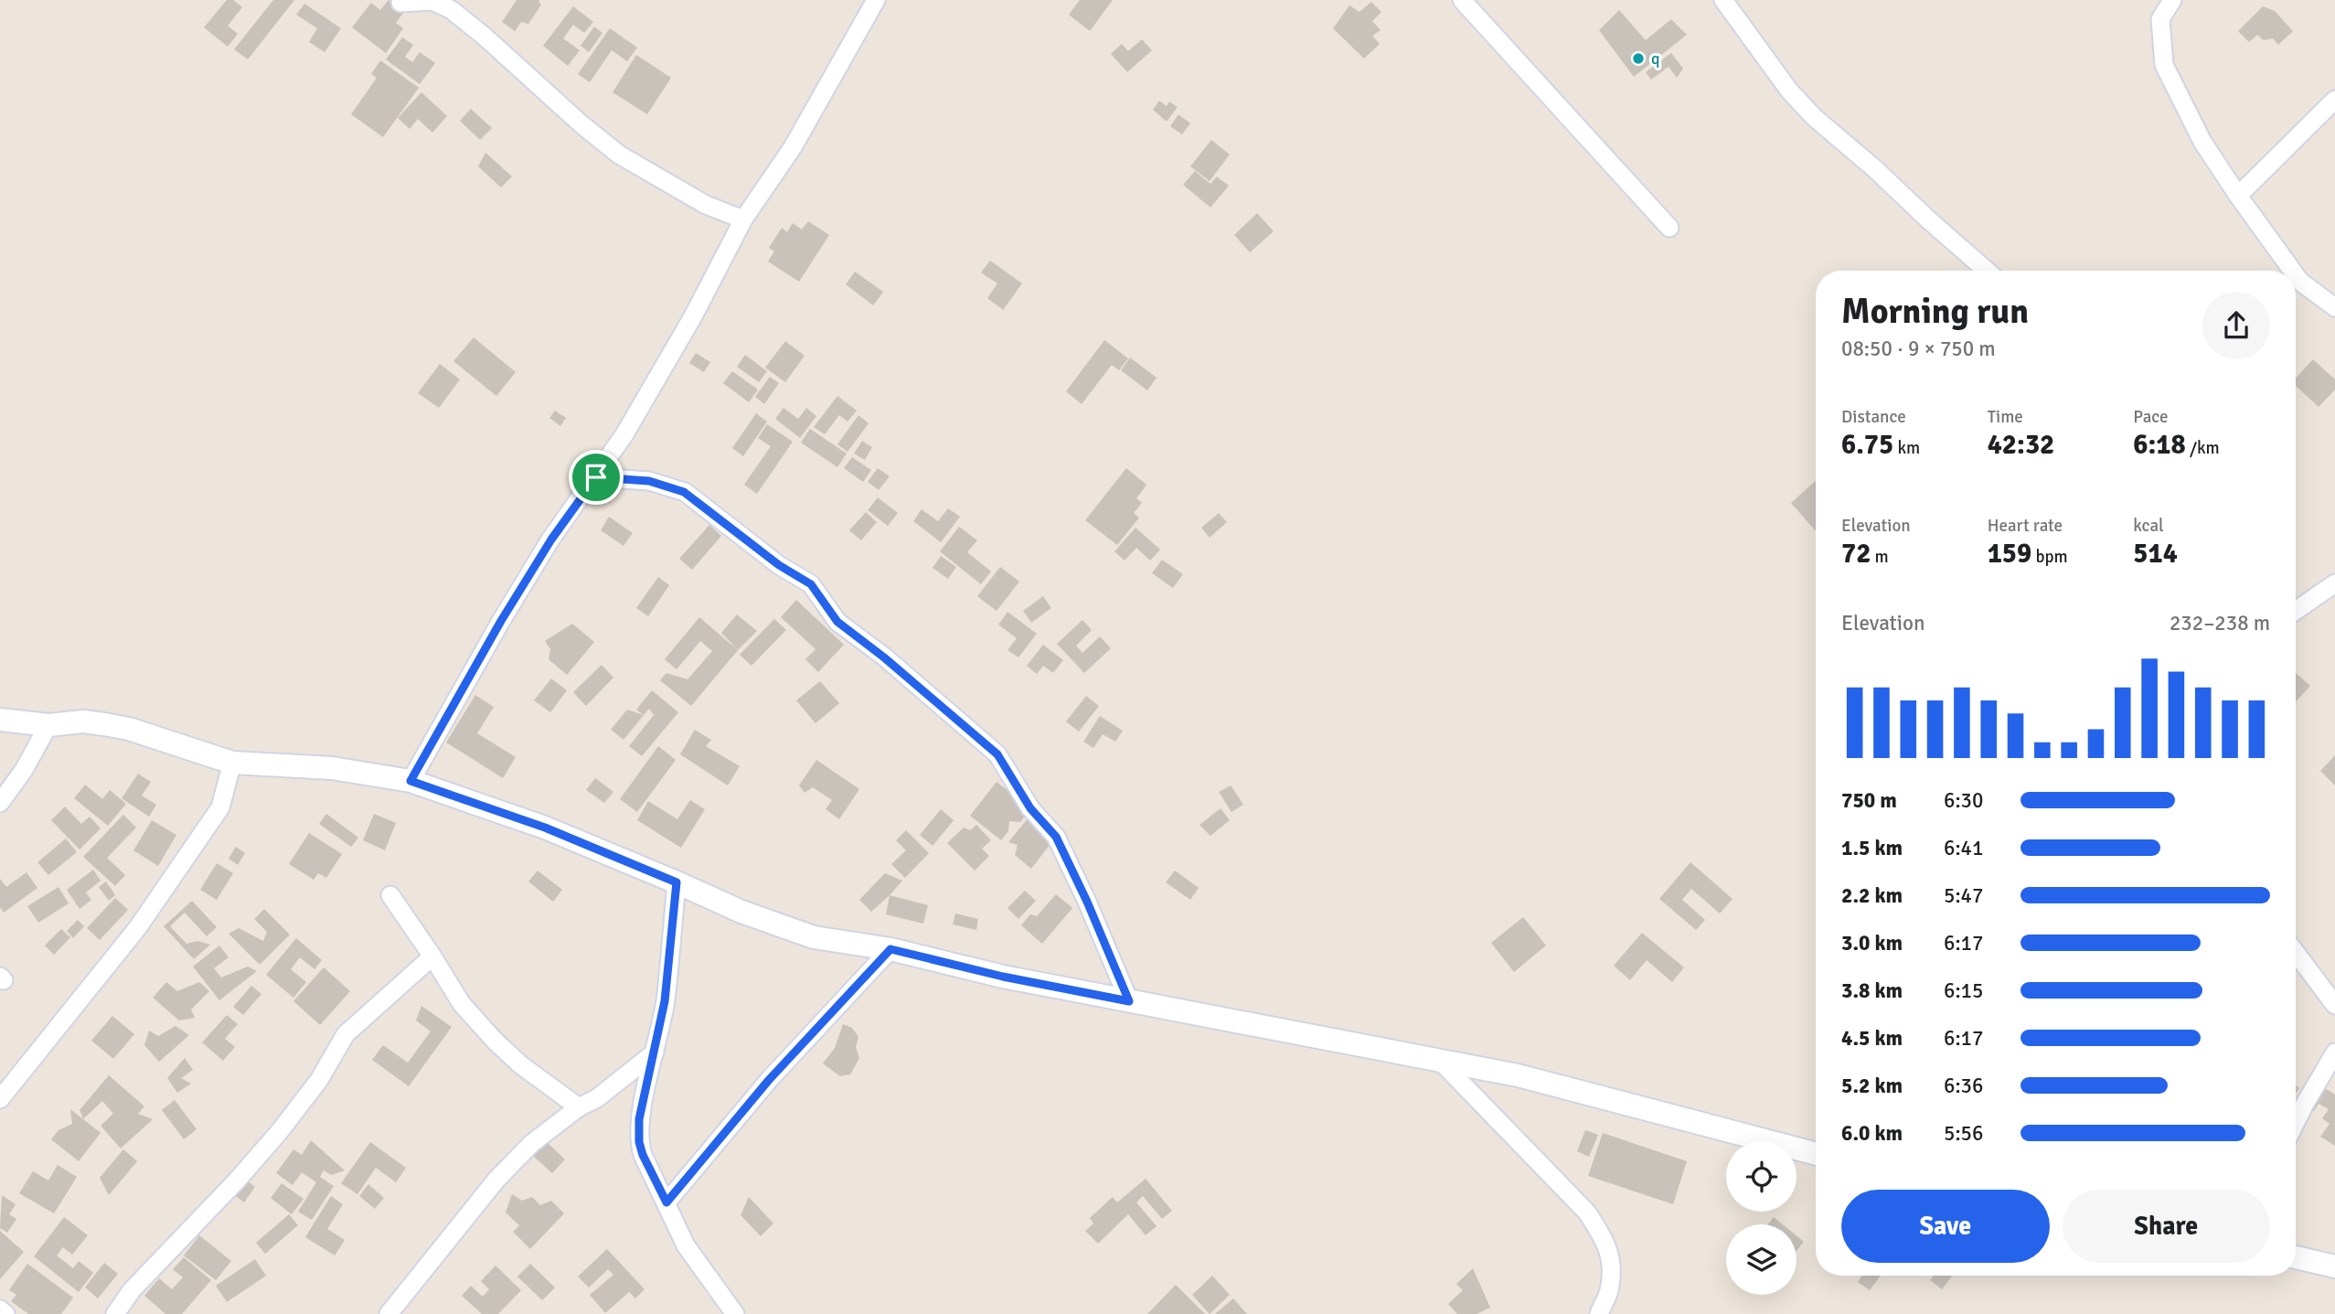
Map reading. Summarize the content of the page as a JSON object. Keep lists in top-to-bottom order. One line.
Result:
{"places":["q"],"page":{"heading":["Morning run","08:50 · 9 × 750 m"],"stats":[["Distance","6.75 km"],["Time","42:32"],["Pace","6:18 /km"],["Elevation","72 m"],["Heart rate","159 bpm"],["kcal","514"]],"chart":["Elevation","232–238 m"],"list":[{"name":"750 m","note":"6:30"},{"name":"1.5 km","note":"6:41"},{"name":"2.2 km","note":"5:47"},{"name":"3.0 km","note":"6:17"},{"name":"3.8 km","note":"6:15"},{"name":"4.5 km","note":"6:17"},{"name":"5.2 km","note":"6:36"},{"name":"6.0 km","note":"5:56"}],"buttons":["Save","Share"]}}
